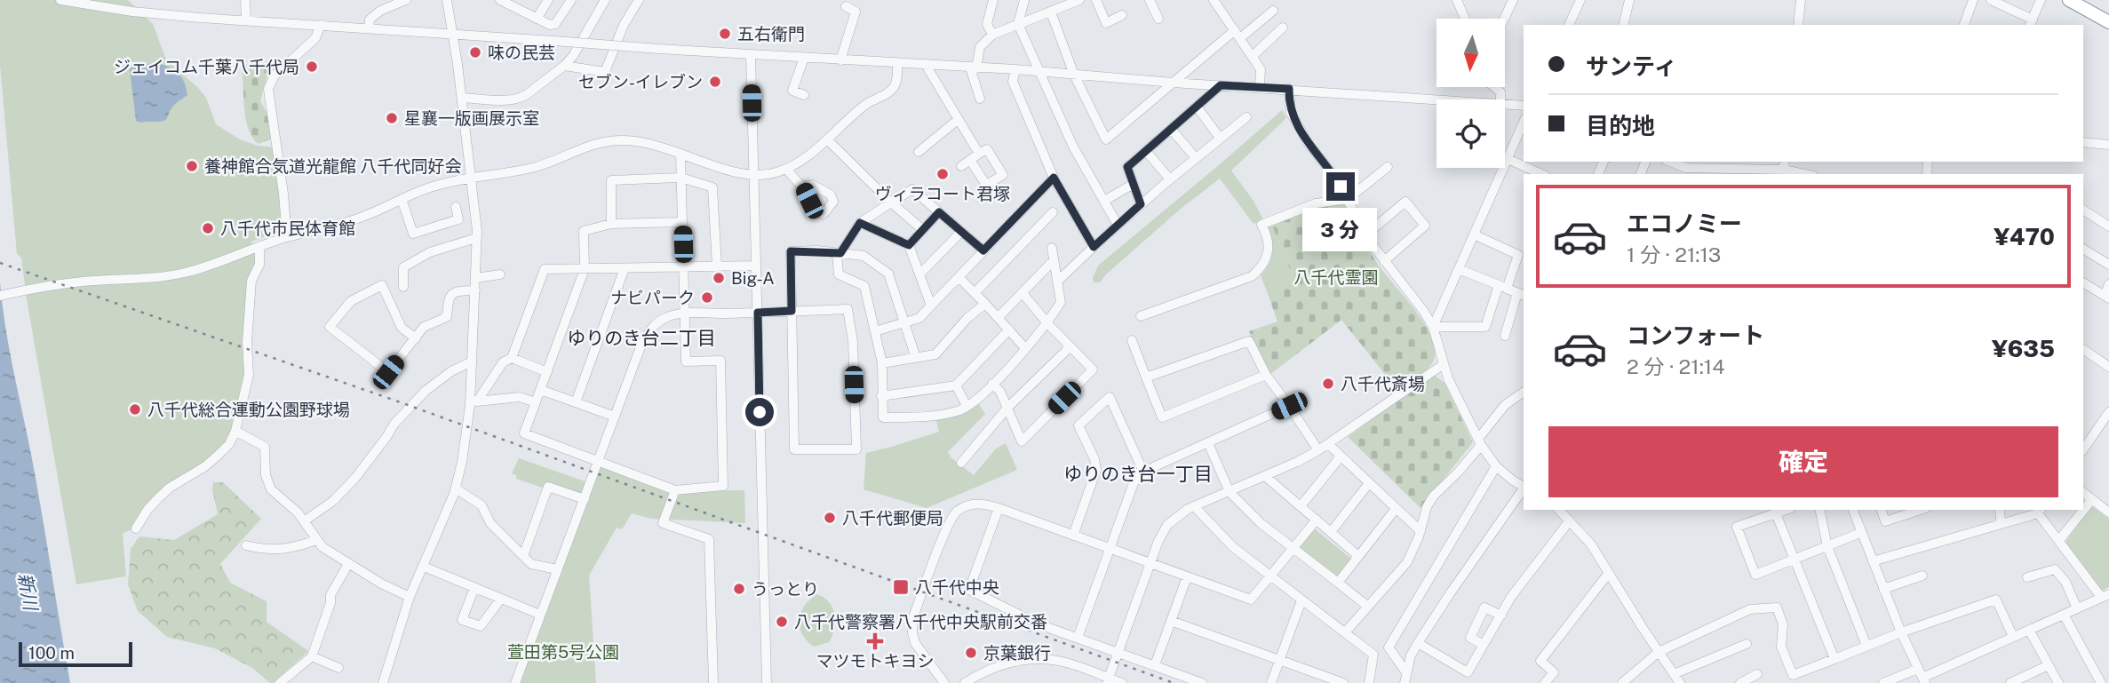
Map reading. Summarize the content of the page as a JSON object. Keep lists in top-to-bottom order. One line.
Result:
{"districts":["ゆりのき台二丁目","ゆりのき台一丁目"],"water":["新川"],"parks":["八千代霊園","萱田第5号公園"],"places":{"other":["五右衛門","味の民芸","ジェイコム千葉八千代局","セブン-イレブン","星襄一版画展示室","養神館合気道光龍館 八千代同好会","ヴィラコート君塚","八千代市民体育館","Big-A","ナビパーク","八千代斎場","八千代総合運動公園野球場","八千代郵便局","うっとり","八千代警察署八千代中央駅前交番","京葉銀行"],"transit":["八千代中央"],"health":["マツモトキヨシ"]},"scale_bar":"100 m","north":"bottom","page":{"banner":["サンティ","目的地"],"list":[{"name":"エコノミー","note":"1 分 · 21:13","value":"¥470"},{"name":"コンフォート","note":"2 分 · 21:14","value":"¥635"}],"bubble":"3 分","buttons":"確定","scale":"100 m"}}
